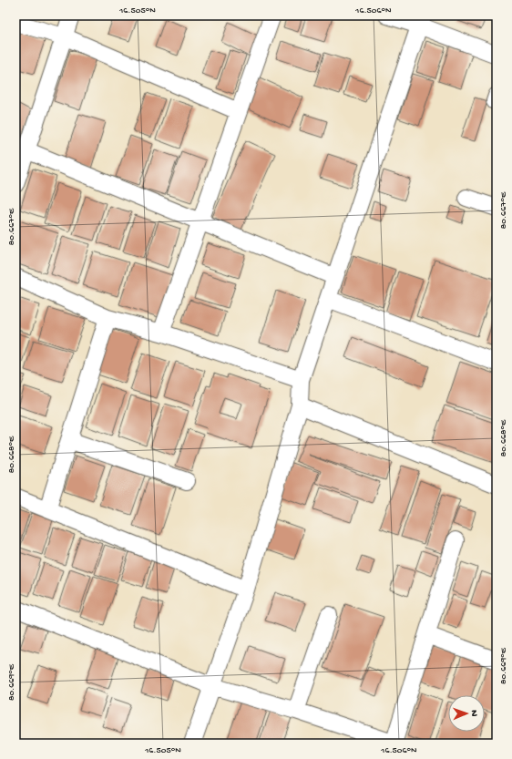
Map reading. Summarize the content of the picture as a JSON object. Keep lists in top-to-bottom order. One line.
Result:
{"north":"right","coordinates":["16.505°N","16.506°N","80.667°E","80.668°E","80.669°E"]}
